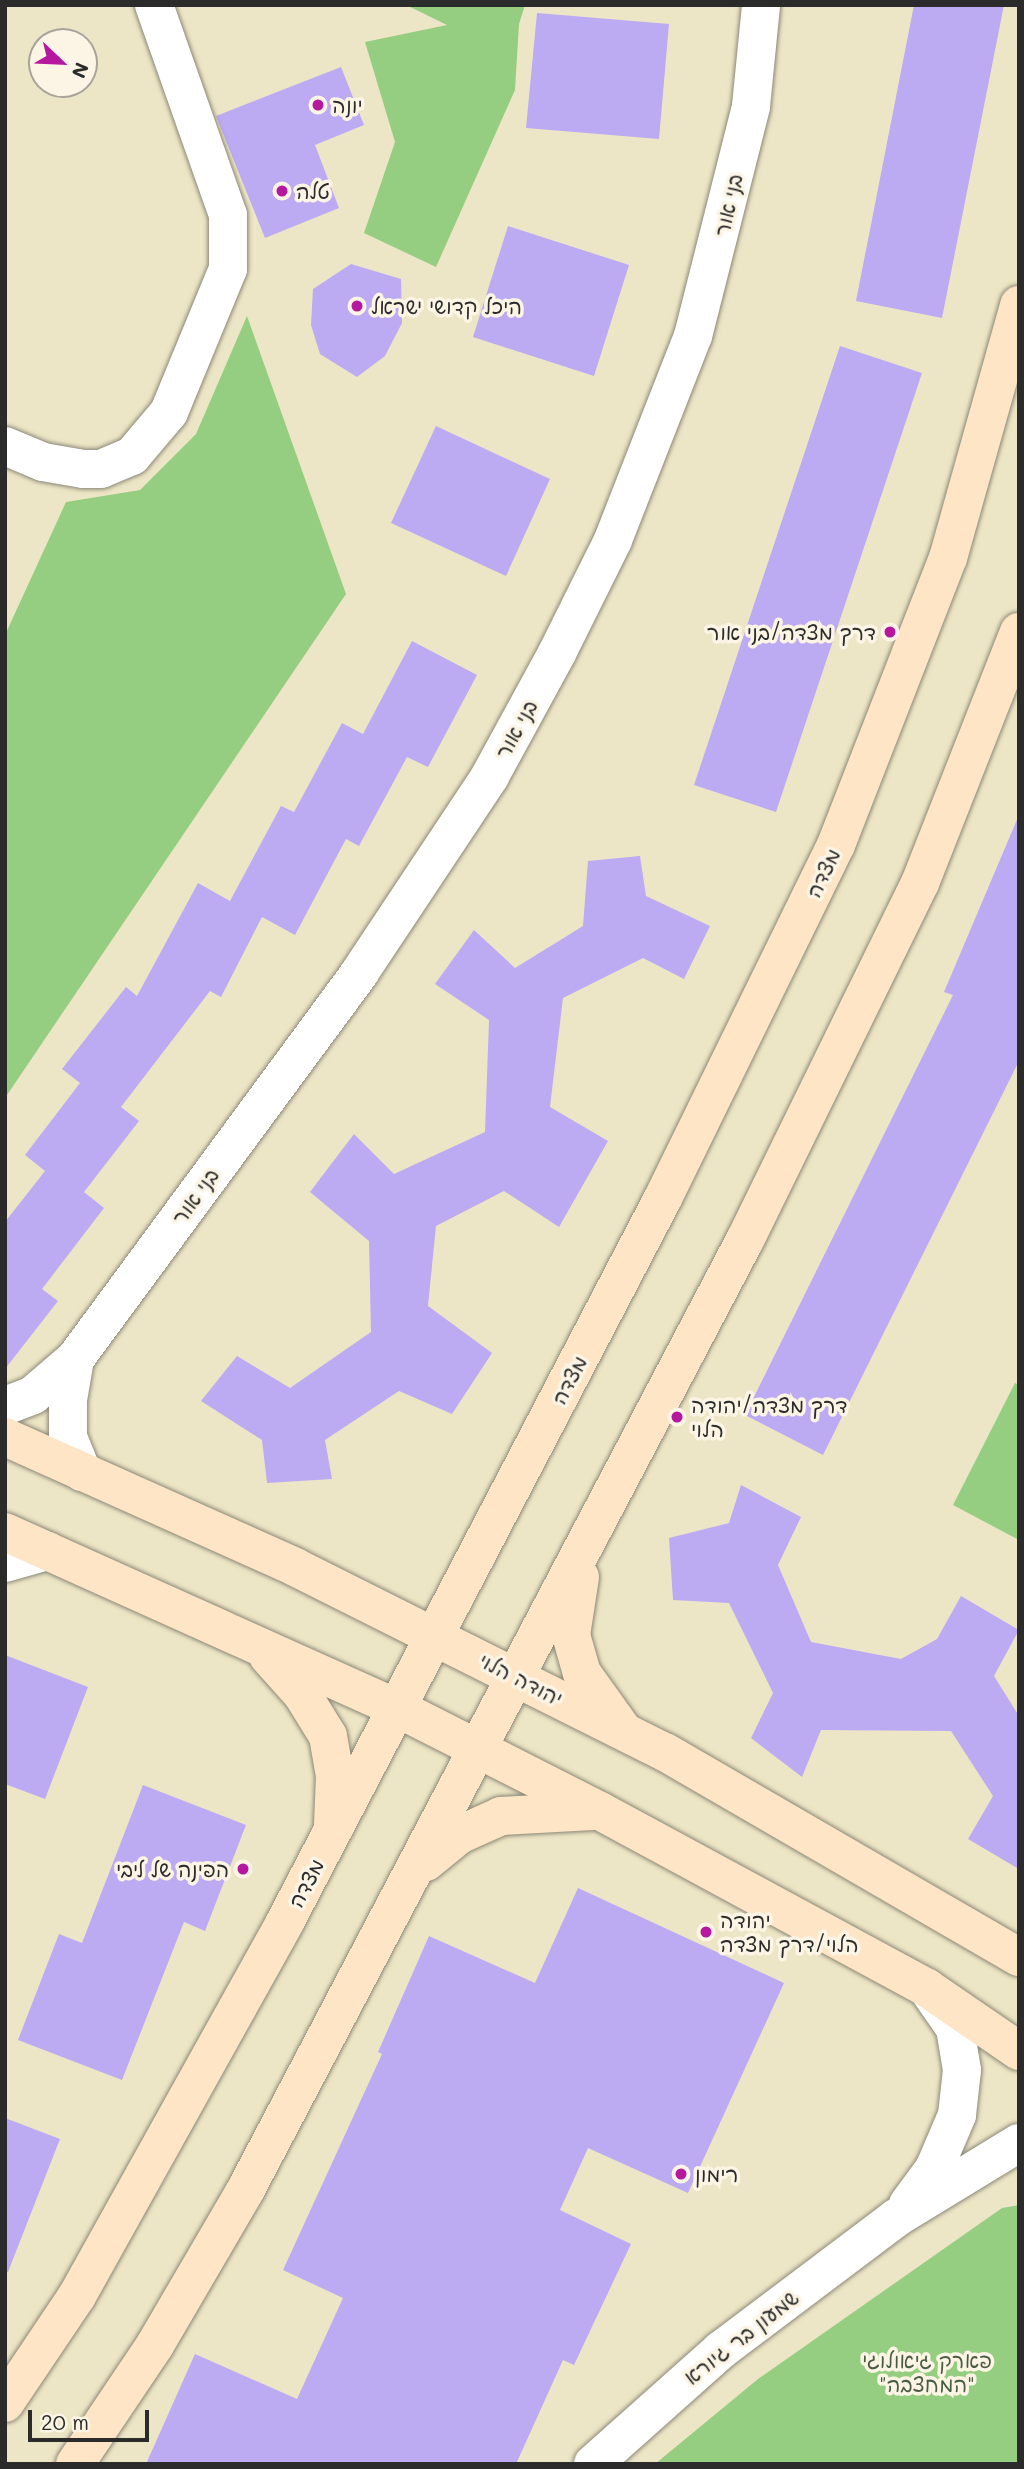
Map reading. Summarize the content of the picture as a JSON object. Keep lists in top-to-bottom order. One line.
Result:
{"streets":{"main road":["מצדה","יהודה הלוי"],"street":["בני אור","שמעון בר גיורא"]},"crossings":[["בני אור","יהודה הלוי"],["מצדה","יהודה הלוי"]],"parks":["פארק גיאולוגי \"המחצבה\""],"places":["יונה","טלה","היכל קדושי ישראל","דרך מצדה/בני אור","דרך מצדה/יהודה הלוי","הפינה של ליבי","יהודה הלוי/דרך מצדה","רימון"],"scale_bar":"20 m","north":"bottom right"}
